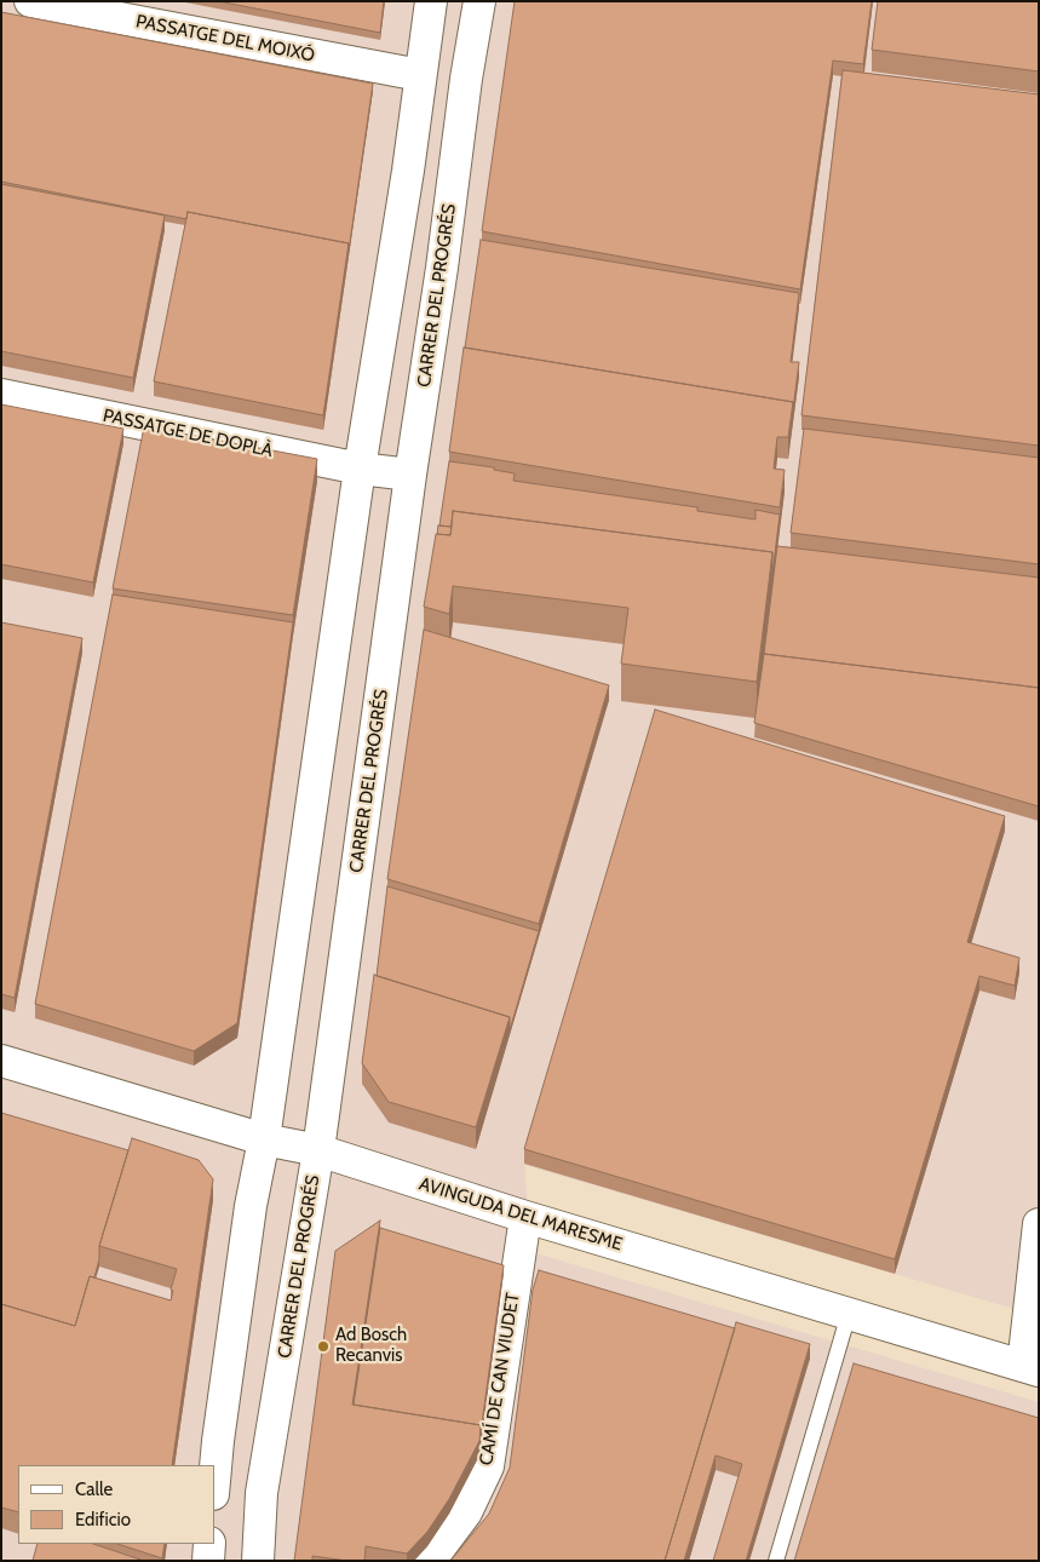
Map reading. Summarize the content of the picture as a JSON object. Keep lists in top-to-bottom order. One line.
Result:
{"streets":{"street":["PASSATGE DEL MOIXÓ","CARRER DEL PROGRÉS","PASSATGE DE DOPLÀ","AVINGUDA DEL MARESME","CAMÍ DE CAN VIUDET"]},"crossings":[["CARRER DEL PROGRÉS","PASSATGE DE DOPLÀ"],["CARRER DEL PROGRÉS","AVINGUDA DEL MARESME"],["AVINGUDA DEL MARESME","CAMÍ DE CAN VIUDET"]],"places":["Ad Bosch Recanvis"],"legend":["Calle","Edificio"]}
